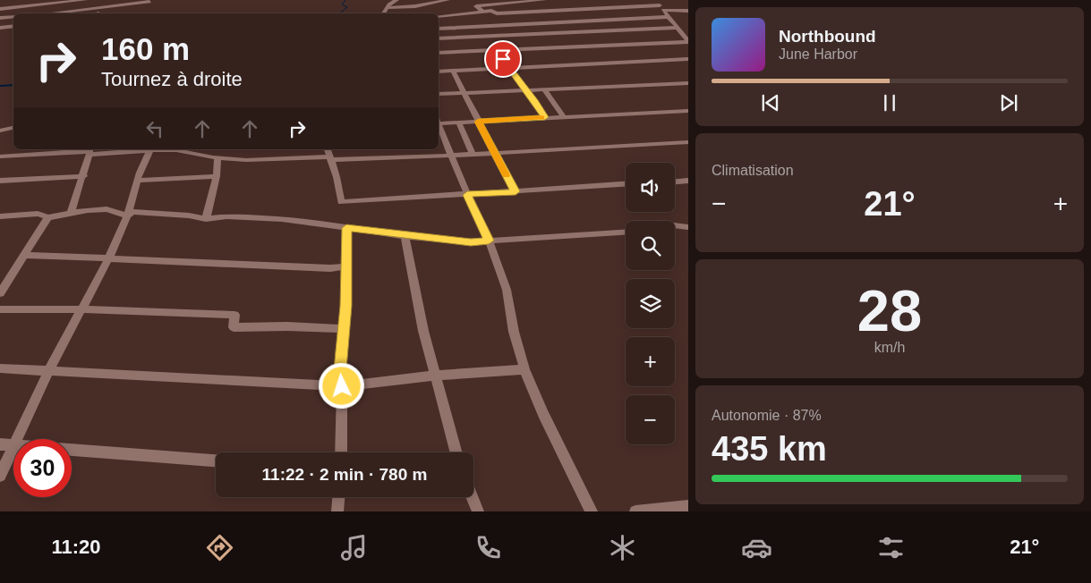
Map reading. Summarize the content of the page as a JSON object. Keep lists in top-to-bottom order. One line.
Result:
{"page":{"turn":["160 m","Tournez à droite"],"song":["Northbound","June Harbor"],"tile":["Climatisation",["28","km/h"],["Autonomie · 87%","435 km"]],"map_buttons":["+","−"],"heat":["−","21°","+"],"limit":"30","trip":"11:22 · 2 min · 780 m","tabs":["11:20","21°"]}}
